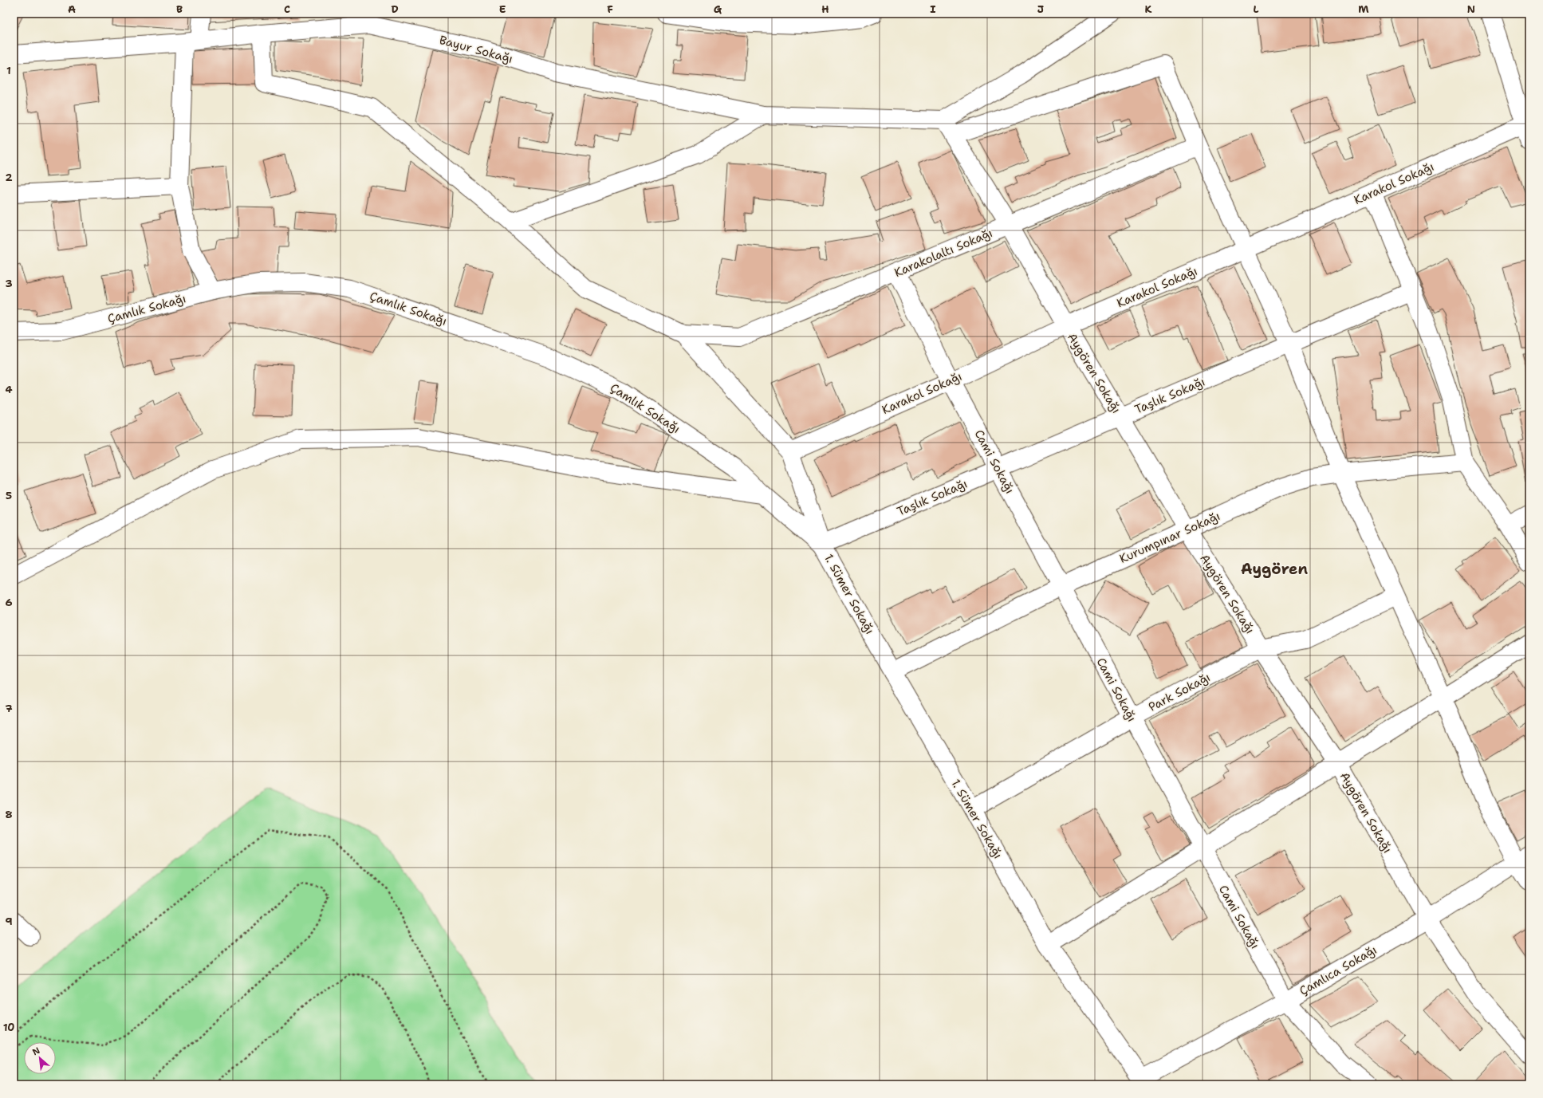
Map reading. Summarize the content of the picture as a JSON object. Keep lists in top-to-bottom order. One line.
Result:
{"streets":{"street":["Bayur Sokağı","Karakol Sokağı","Karakolaltı Sokağı","Çamlık Sokağı","Aygören Sokağı","Taşlık Sokağı","Cami Sokağı","Kurumpınar Sokağı","1. Sümer Sokağı","Park Sokağı","Çamlıca Sokağı"]},"crossings":[["Bayur Sokağı","Aygören Sokağı"],["Karakol Sokağı","Aygören Sokağı"],["Karakol Sokağı","Cami Sokağı"],["Karakolaltı Sokağı","Aygören Sokağı"],["Karakolaltı Sokağı","Cami Sokağı"],["Çamlık Sokağı","Taşlık Sokağı"],["Çamlık Sokağı","1. Sümer Sokağı"],["Aygören Sokağı","Taşlık Sokağı"],["Aygören Sokağı","Kurumpınar Sokağı"],["Aygören Sokağı","Park Sokağı"],["Aygören Sokağı","Çamlıca Sokağı"],["Taşlık Sokağı","Cami Sokağı"],["Taşlık Sokağı","1. Sümer Sokağı"],["Cami Sokağı","Kurumpınar Sokağı"],["Cami Sokağı","Park Sokağı"],["Cami Sokağı","Çamlıca Sokağı"],["Kurumpınar Sokağı","1. Sümer Sokağı"],["1. Sümer Sokağı","Park Sokağı"],["1. Sümer Sokağı","Çamlıca Sokağı"]],"districts":["Aygören"],"north":"top left","grid":{"columns":["A","B","C","D","E","F","G","H","I","J","K","L","M","N"],"rows":["1","2","3","4","5","6","7","8","9","10"]}}
